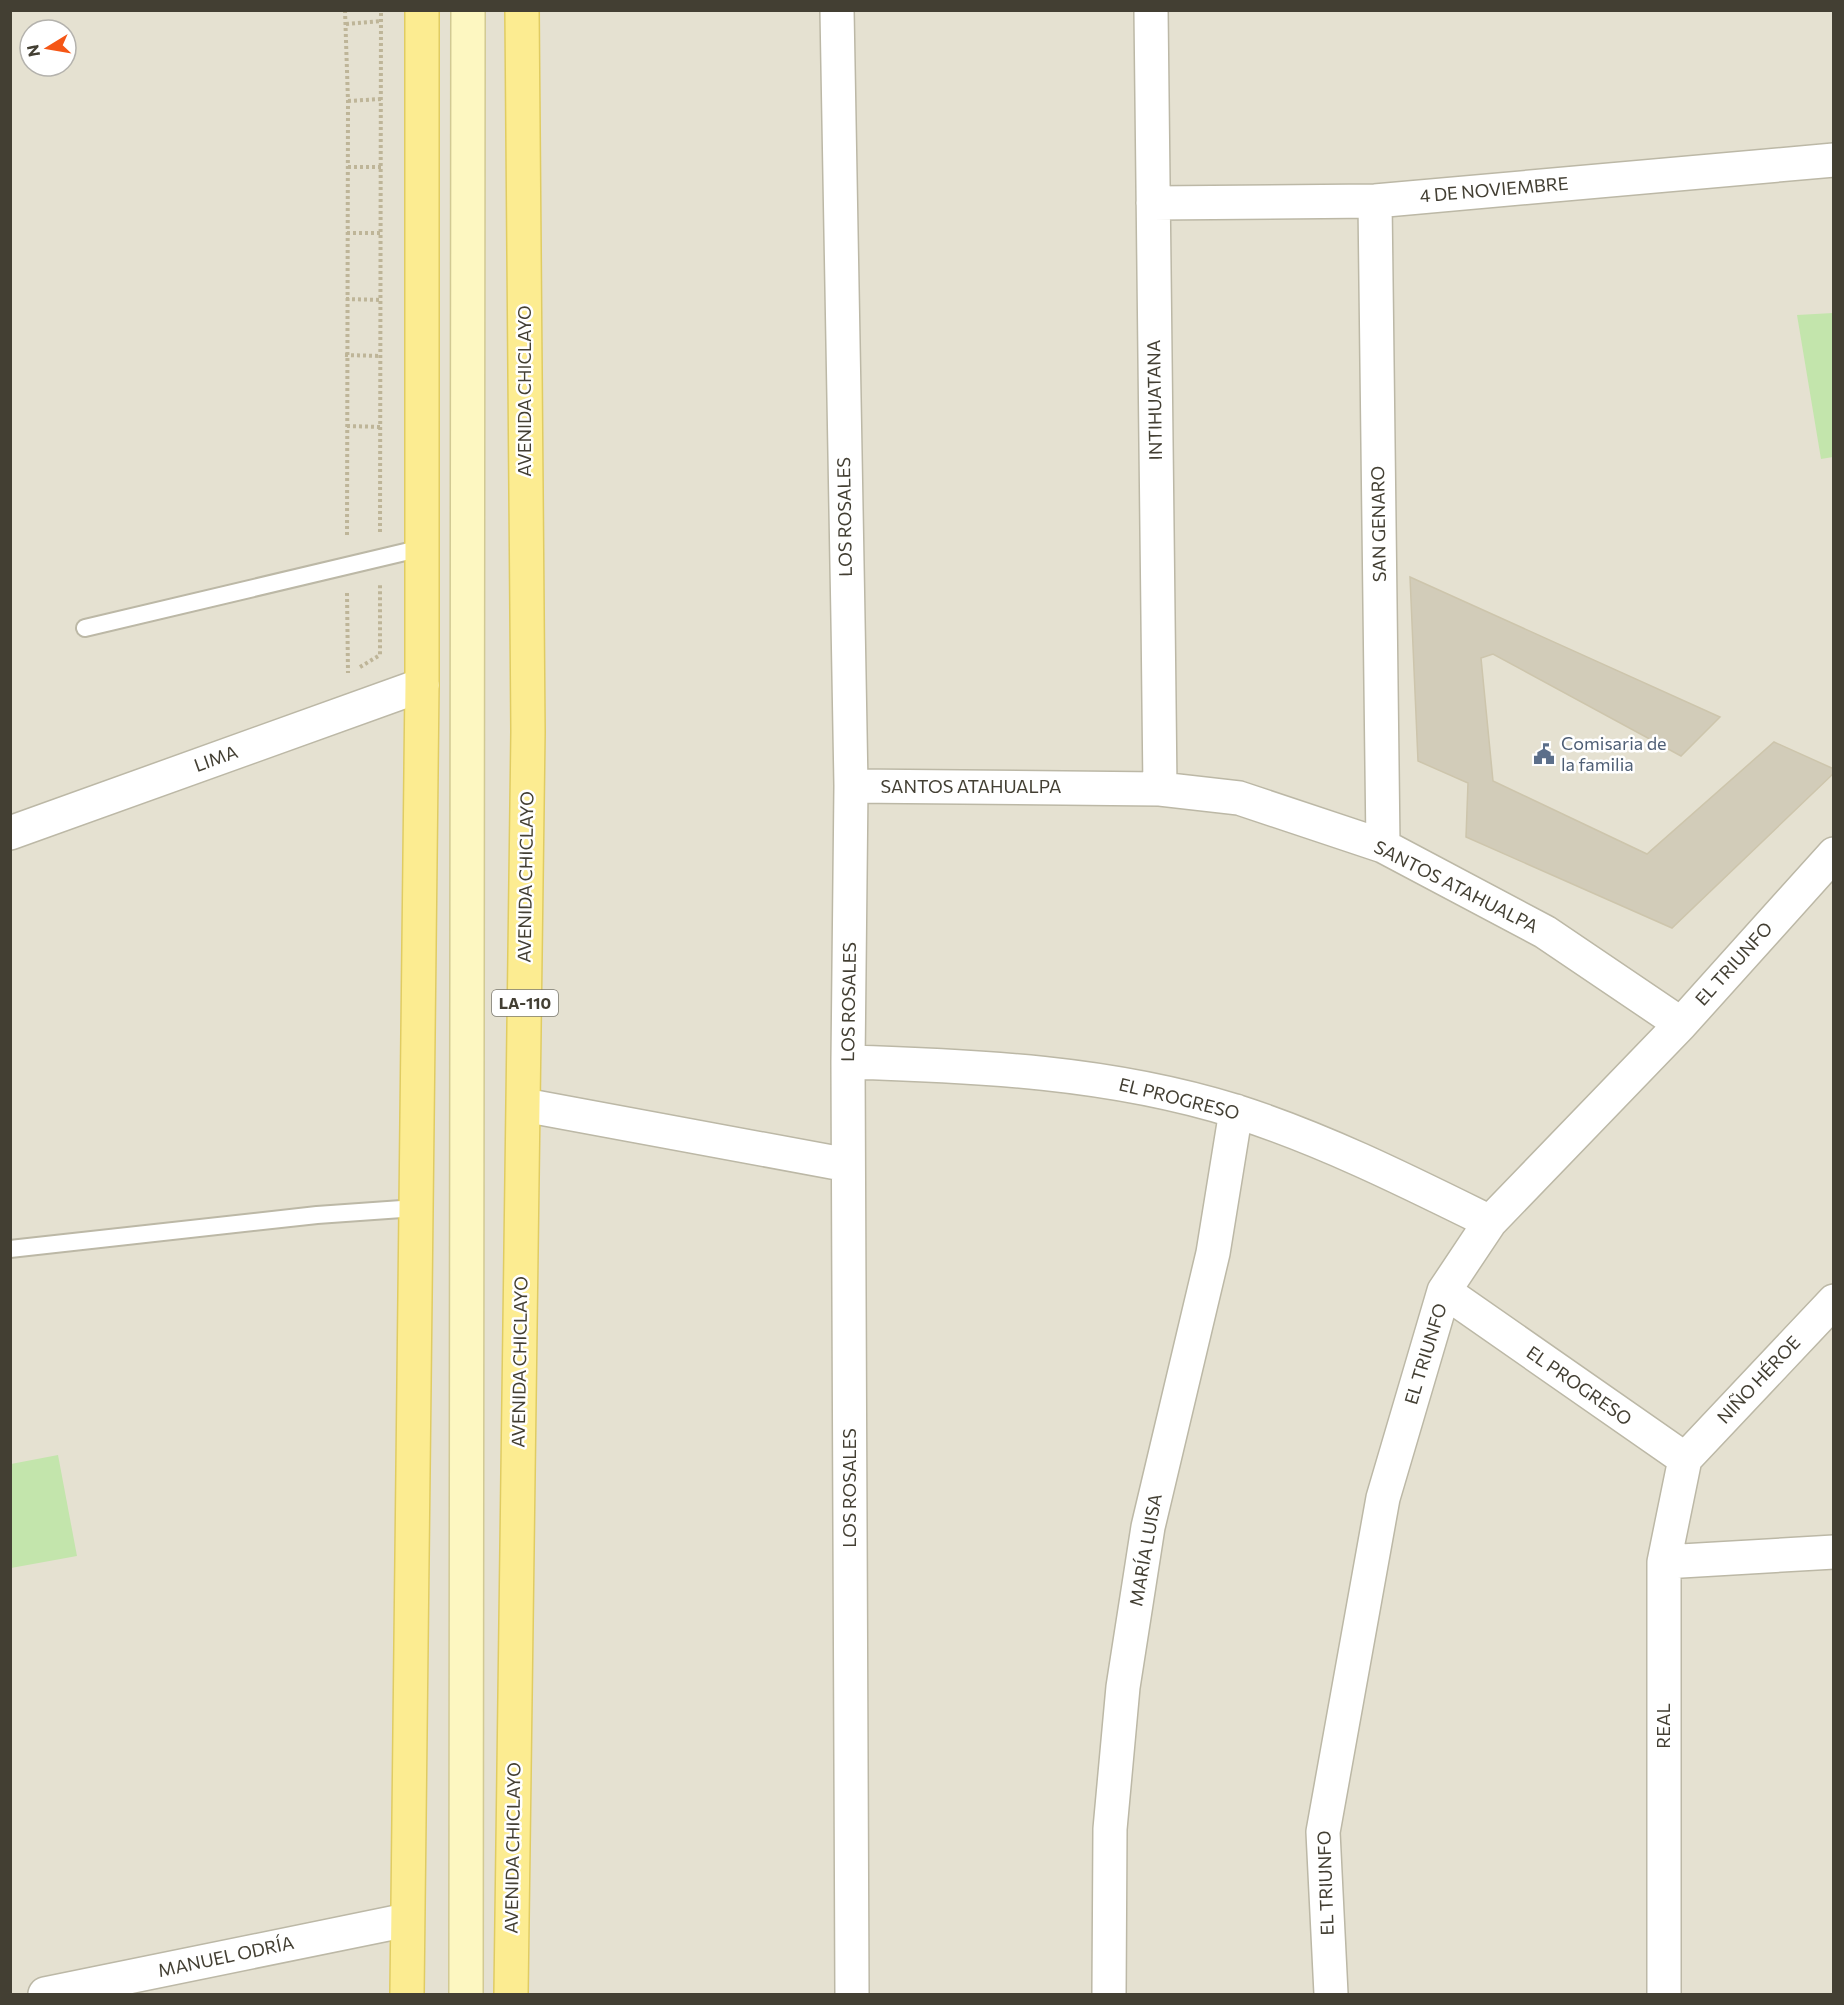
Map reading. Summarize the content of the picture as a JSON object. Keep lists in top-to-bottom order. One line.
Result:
{"streets":{"main road":["AVENIDA CHICLAYO","LA-110"],"street":["4 DE NOVIEMBRE","INTIHUATANA","LOS ROSALES","SAN GENARO","LIMA","SANTOS ATAHUALPA","EL TRIUNFO","EL PROGRESO","NIÑO HÉROE","MARÍA LUISA","REAL","MANUEL ODRÍA"]},"crossings":[["4 DE NOVIEMBRE","INTIHUATANA"],["4 DE NOVIEMBRE","SAN GENARO"],["INTIHUATANA","SANTOS ATAHUALPA"],["LOS ROSALES","SANTOS ATAHUALPA"],["LOS ROSALES","EL PROGRESO"],["SAN GENARO","SANTOS ATAHUALPA"],["SANTOS ATAHUALPA","EL TRIUNFO"],["EL TRIUNFO","EL PROGRESO"],["EL PROGRESO","NIÑO HÉROE"],["EL PROGRESO","MARÍA LUISA"],["EL PROGRESO","REAL"],["NIÑO HÉROE","REAL"]],"places":{"public building":["Comisaria de la familia"]},"north":"left"}
